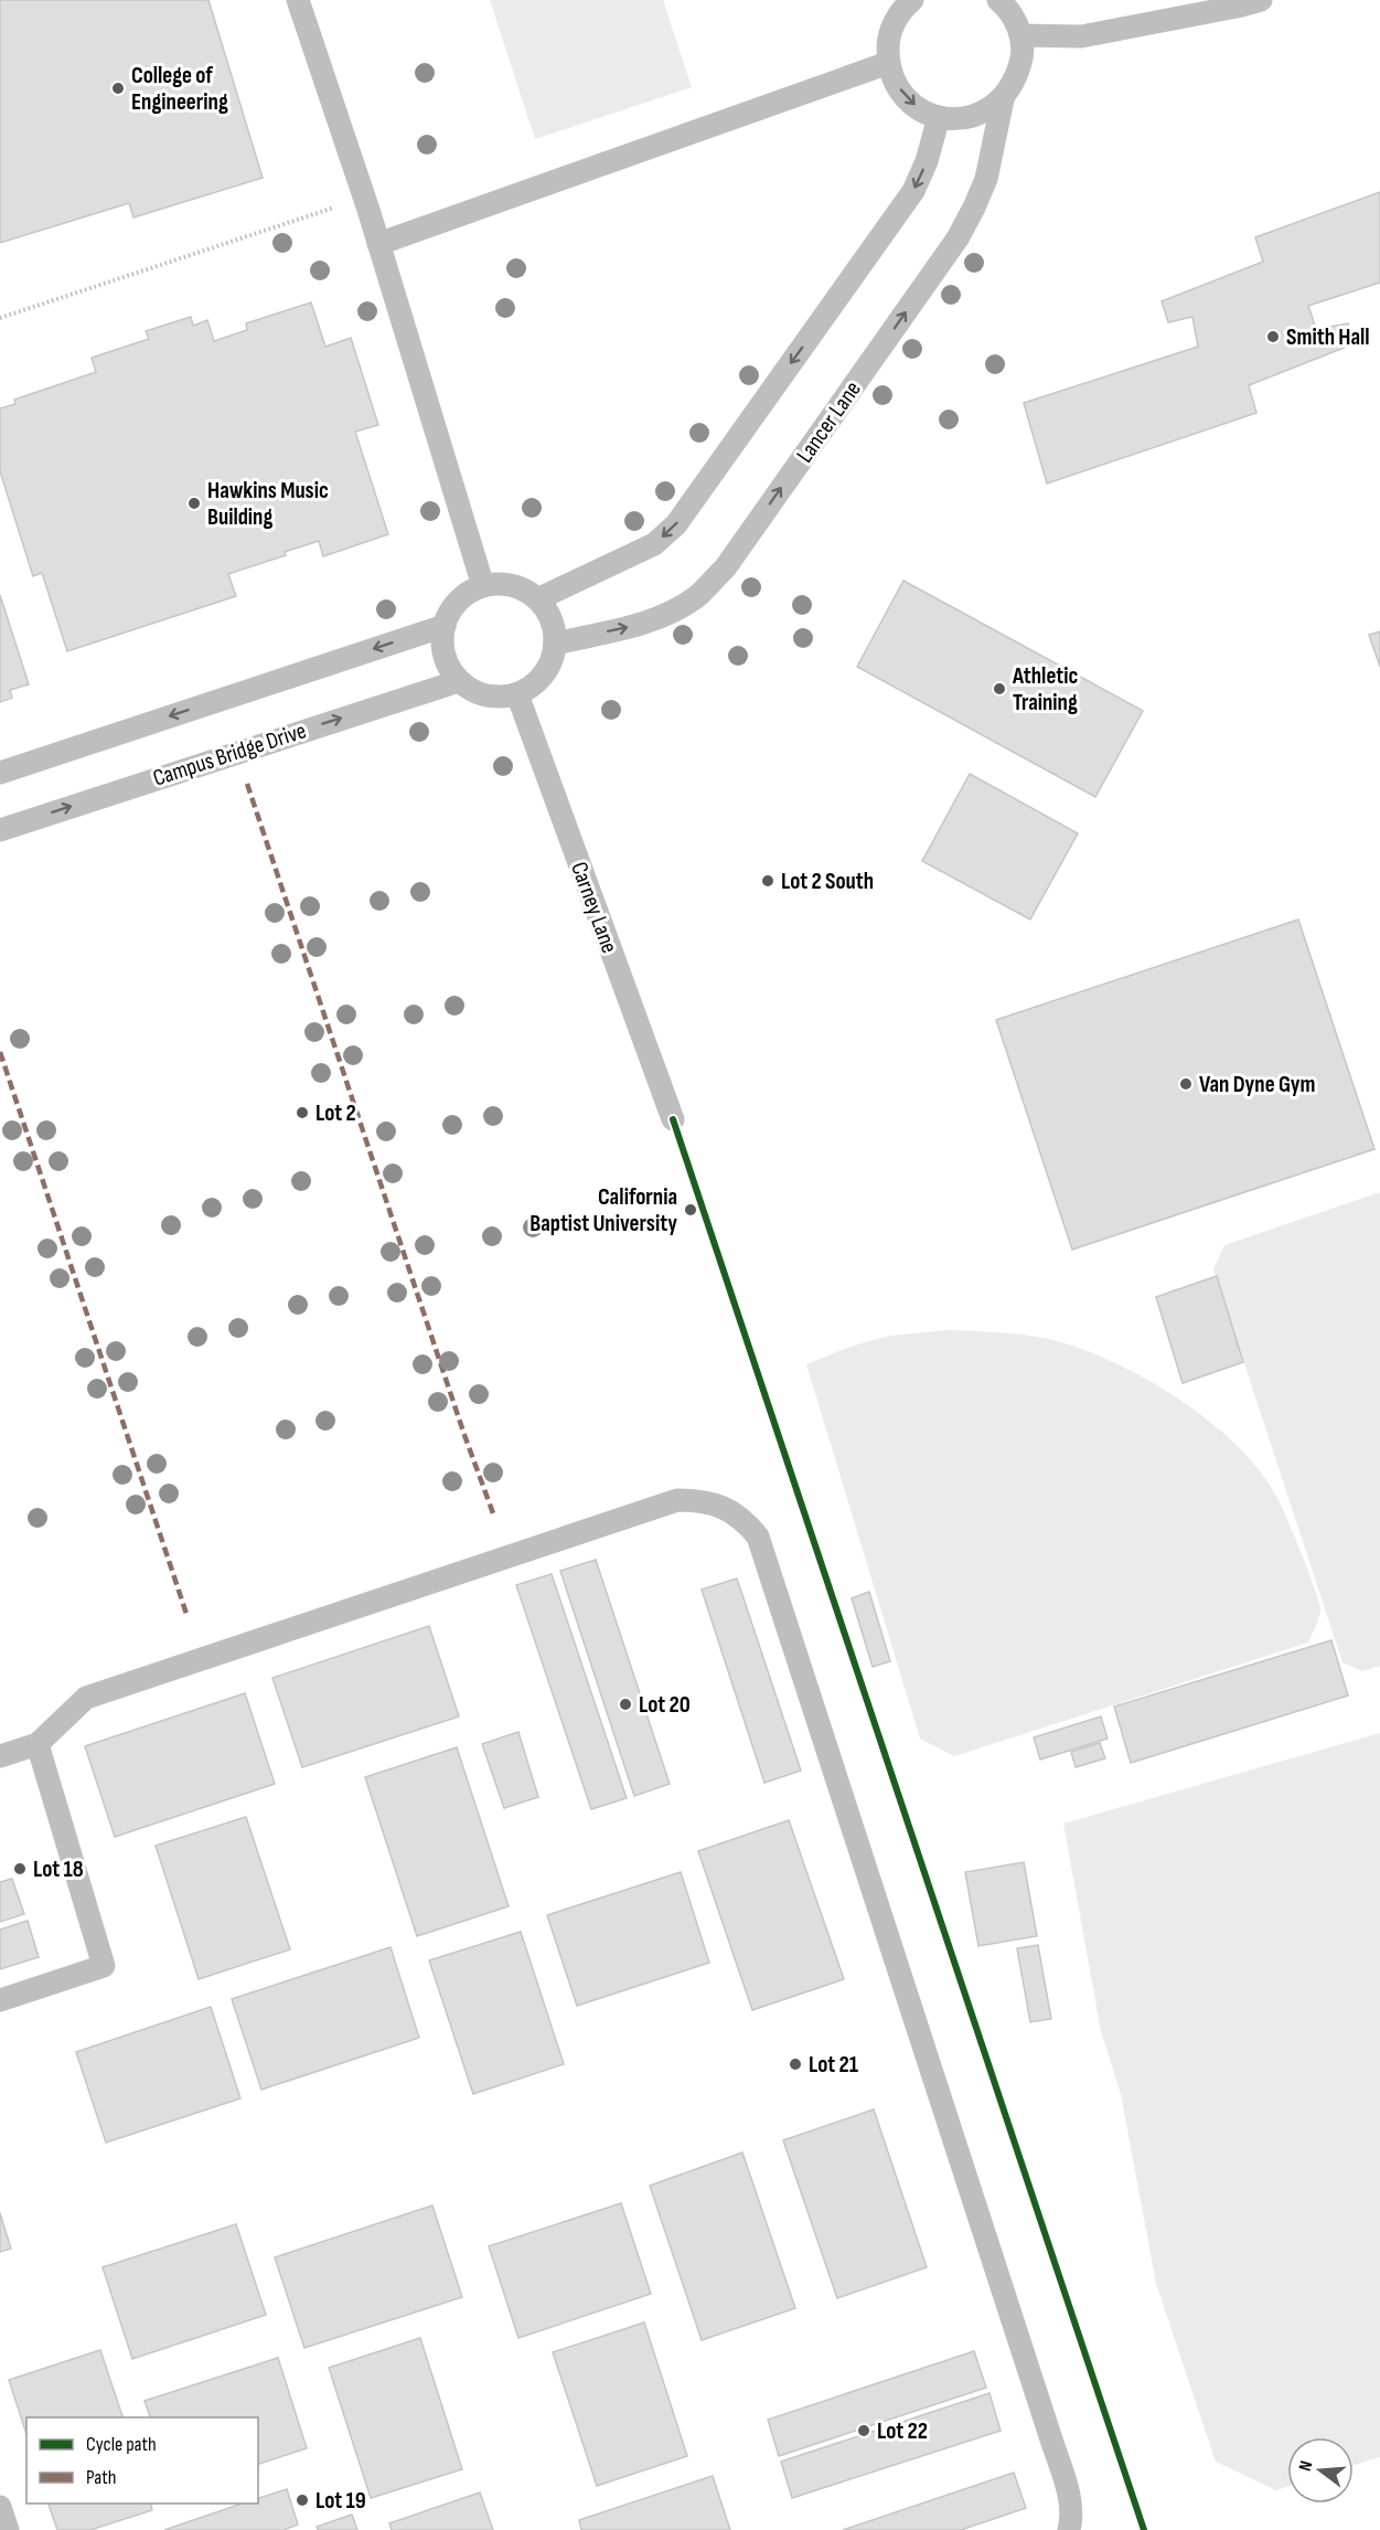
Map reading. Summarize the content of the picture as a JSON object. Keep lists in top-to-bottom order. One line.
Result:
{"streets":{"lane":["Lancer Lane","Campus Bridge Drive","Carney Lane"]},"crossings":[["Lancer Lane","Campus Bridge Drive"],["Lancer Lane","Carney Lane"],["Campus Bridge Drive","Carney Lane"]],"places":["College of Engineering","Smith Hall","Hawkins Music Building","Athletic Training","Lot 2 South","Van Dyne Gym","Lot 2","California Baptist University","Lot 20","Lot 18","Lot 21","Lot 22","Lot 19"],"legend":["Cycle path","Path"],"north":"left"}
